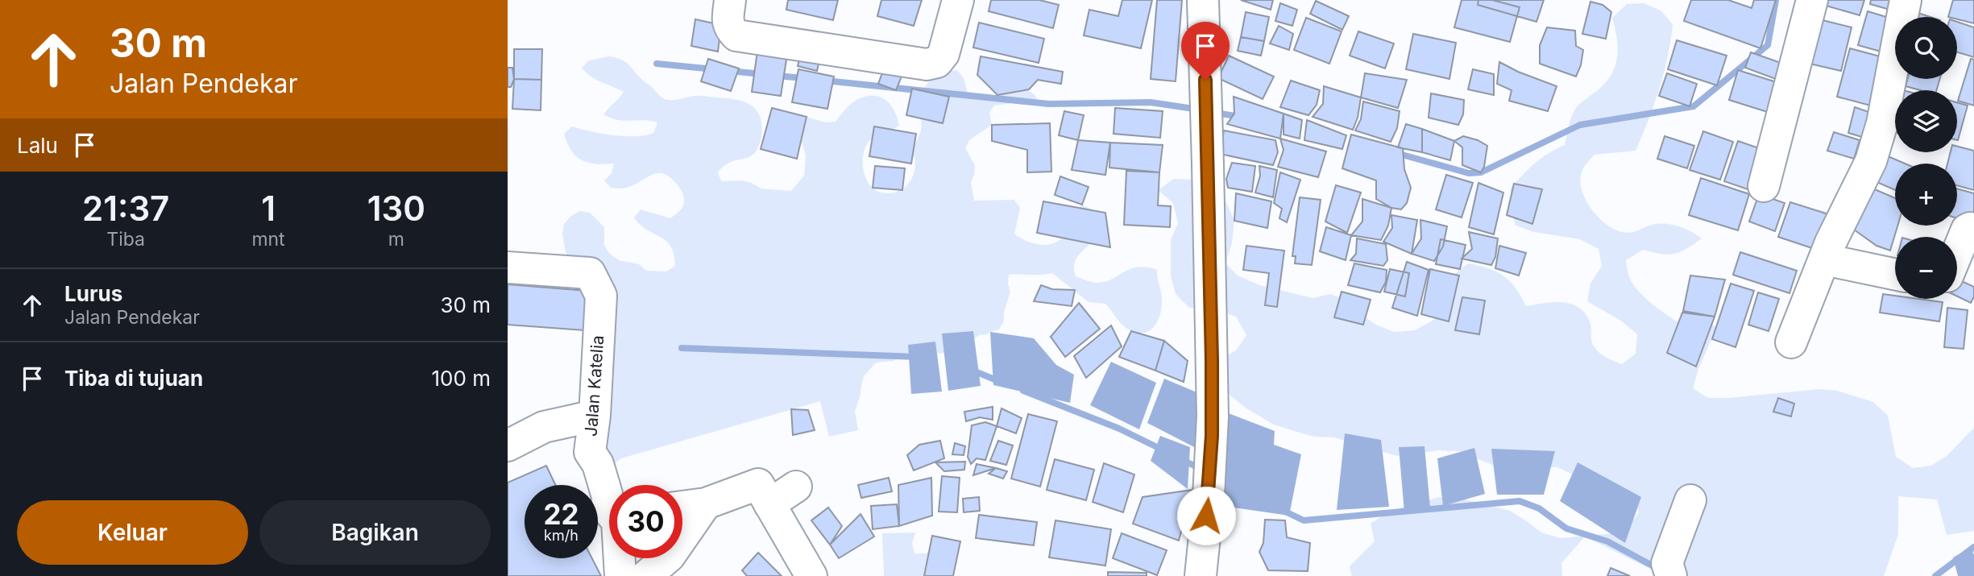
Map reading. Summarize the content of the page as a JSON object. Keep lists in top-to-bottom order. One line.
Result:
{"streets":{"street":["Jalan Katelia"]},"page":{"turn":["30 m","Jalan Pendekar"],"map_buttons":["+","−"],"then":"Lalu","eta":["21:37","Tiba","1","mnt","130","m"],"list":[{"name":"Lurus","note":"Jalan Pendekar","value":"30 m"},{"name":"Tiba di tujuan","value":"100 m"}],"speed":"22 km/h","limit":"30","buttons":["Keluar","Bagikan"]}}
